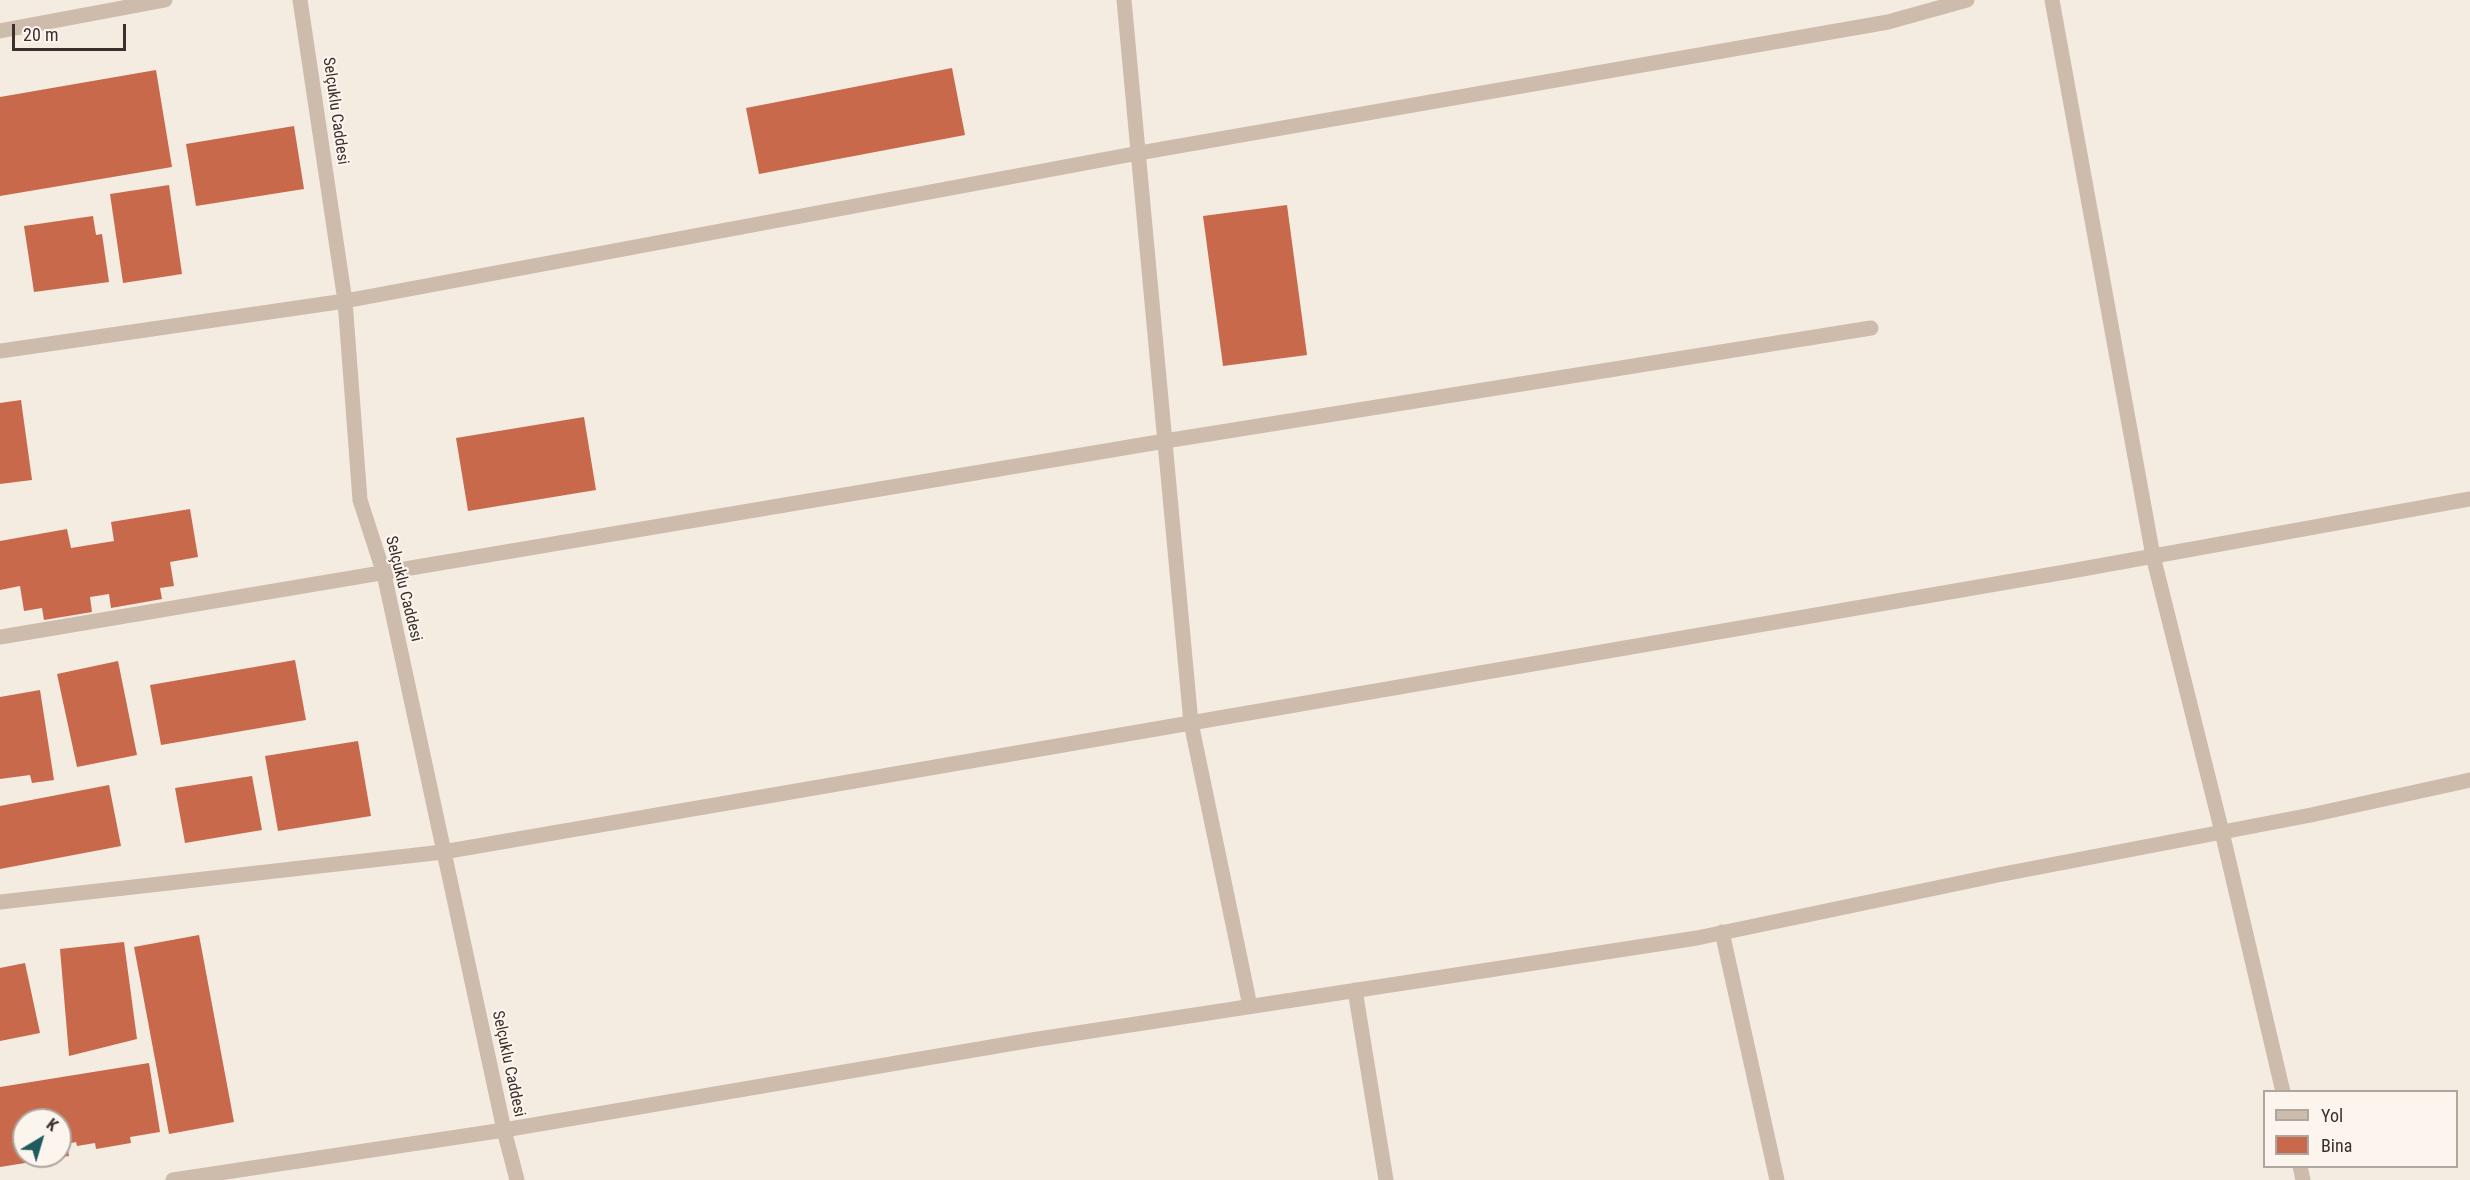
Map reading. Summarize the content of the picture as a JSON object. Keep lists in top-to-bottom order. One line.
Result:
{"streets":{"street":["Selçuklu Caddesi"]},"legend":["Yol","Bina"],"scale_bar":"20 m","north":"top right"}
